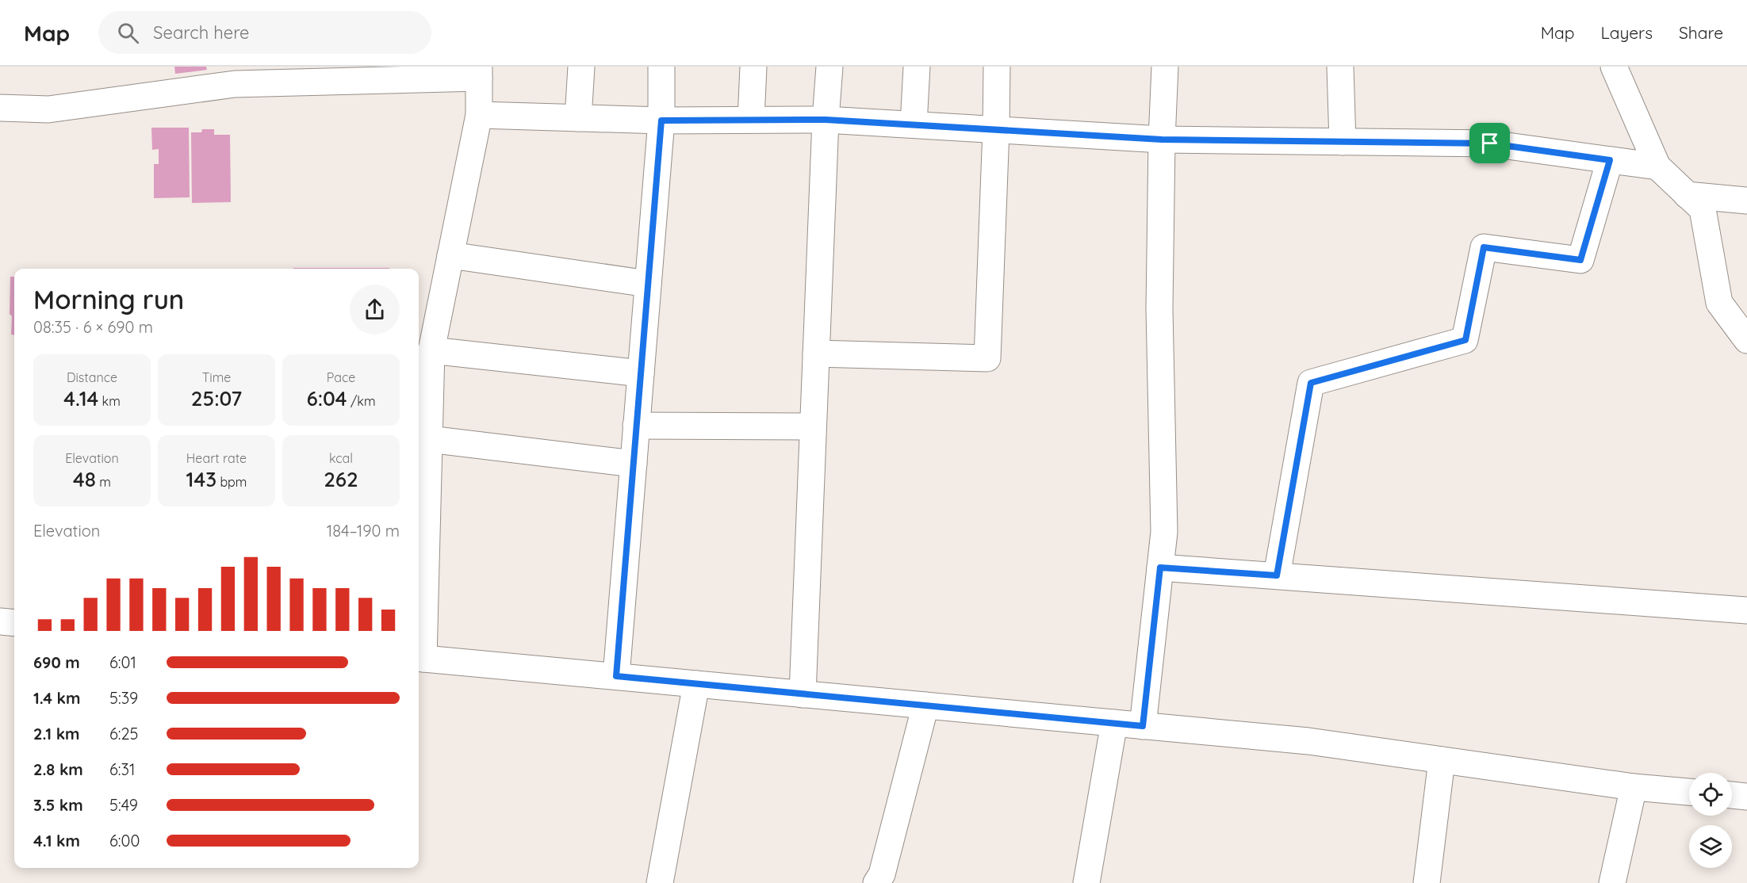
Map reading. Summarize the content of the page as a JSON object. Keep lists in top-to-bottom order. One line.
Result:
{"page":{"header":"Map","search":"Search here","nav":["Map","Layers","Share"],"heading":["Morning run","08:35 · 6 × 690 m"],"stats":[["Distance","4.14 km"],["Time","25:07"],["Pace","6:04 /km"],["Elevation","48 m"],["Heart rate","143 bpm"],["kcal","262"]],"chart":["Elevation","184–190 m"],"list":[{"name":"690 m","note":"6:01"},{"name":"1.4 km","note":"5:39"},{"name":"2.1 km","note":"6:25"},{"name":"2.8 km","note":"6:31"},{"name":"3.5 km","note":"5:49"},{"name":"4.1 km","note":"6:00"}]}}
